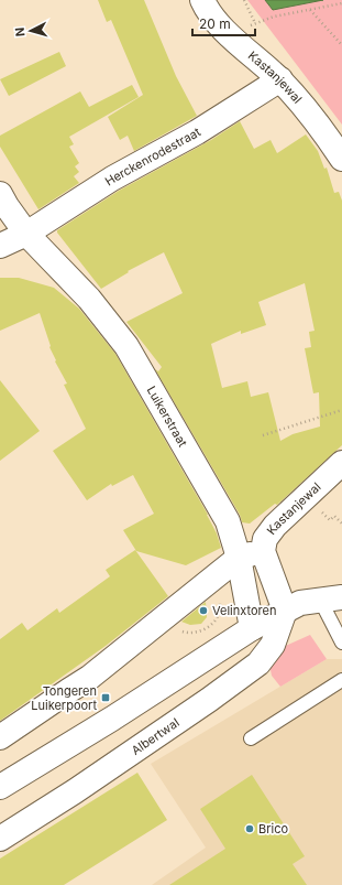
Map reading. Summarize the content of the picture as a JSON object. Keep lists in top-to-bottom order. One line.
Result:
{"streets":{"street":["Kastanjewal","Herckenrodestraat","Luikerstraat","Albertwal"]},"crossings":[["Kastanjewal","Herckenrodestraat"],["Kastanjewal","Albertwal"],["Herckenrodestraat","Luikerstraat"]],"places":{"other":["Velinxtoren","Brico"],"transit":["Tongeren Luikerpoort"]},"scale_bar":"20 m","north":"left"}
